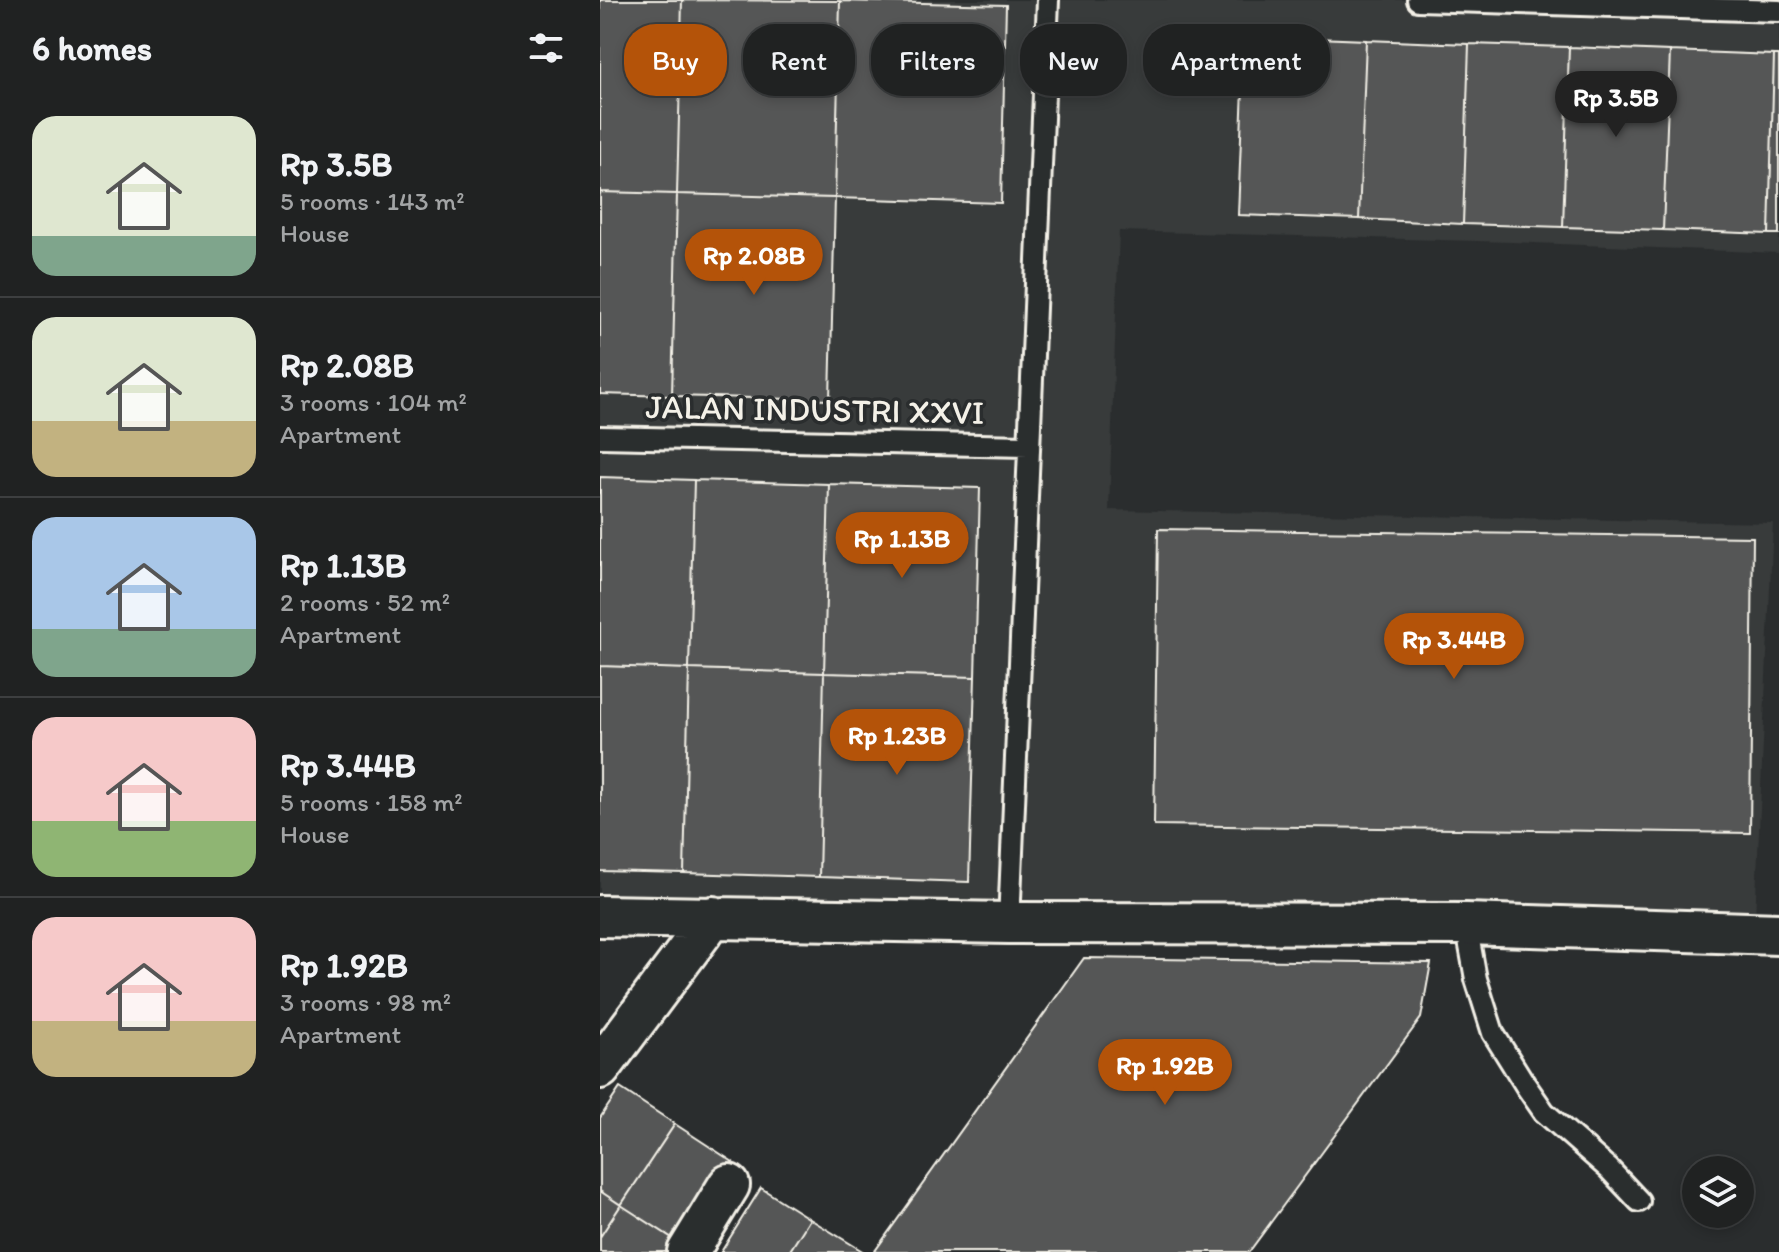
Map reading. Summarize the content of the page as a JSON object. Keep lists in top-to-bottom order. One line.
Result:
{"streets":{"lane":["JALAN INDUSTRI XXVI"]},"page":{"heading":"6 homes","chip":["Buy","Rent","Filters","New","Apartment"],"price":["Rp 3.5B","Rp 2.08B","Rp 1.13B","Rp 3.44B","Rp 1.23B","Rp 1.92B"],"list":[{"name":"Rp 3.5B","note":"5 rooms · 143 m² · House"},{"name":"Rp 2.08B","note":"3 rooms · 104 m² · Apartment"},{"name":"Rp 1.13B","note":"2 rooms · 52 m² · Apartment"},{"name":"Rp 3.44B","note":"5 rooms · 158 m² · House"},{"name":"Rp 1.92B","note":"3 rooms · 98 m² · Apartment"}]}}
